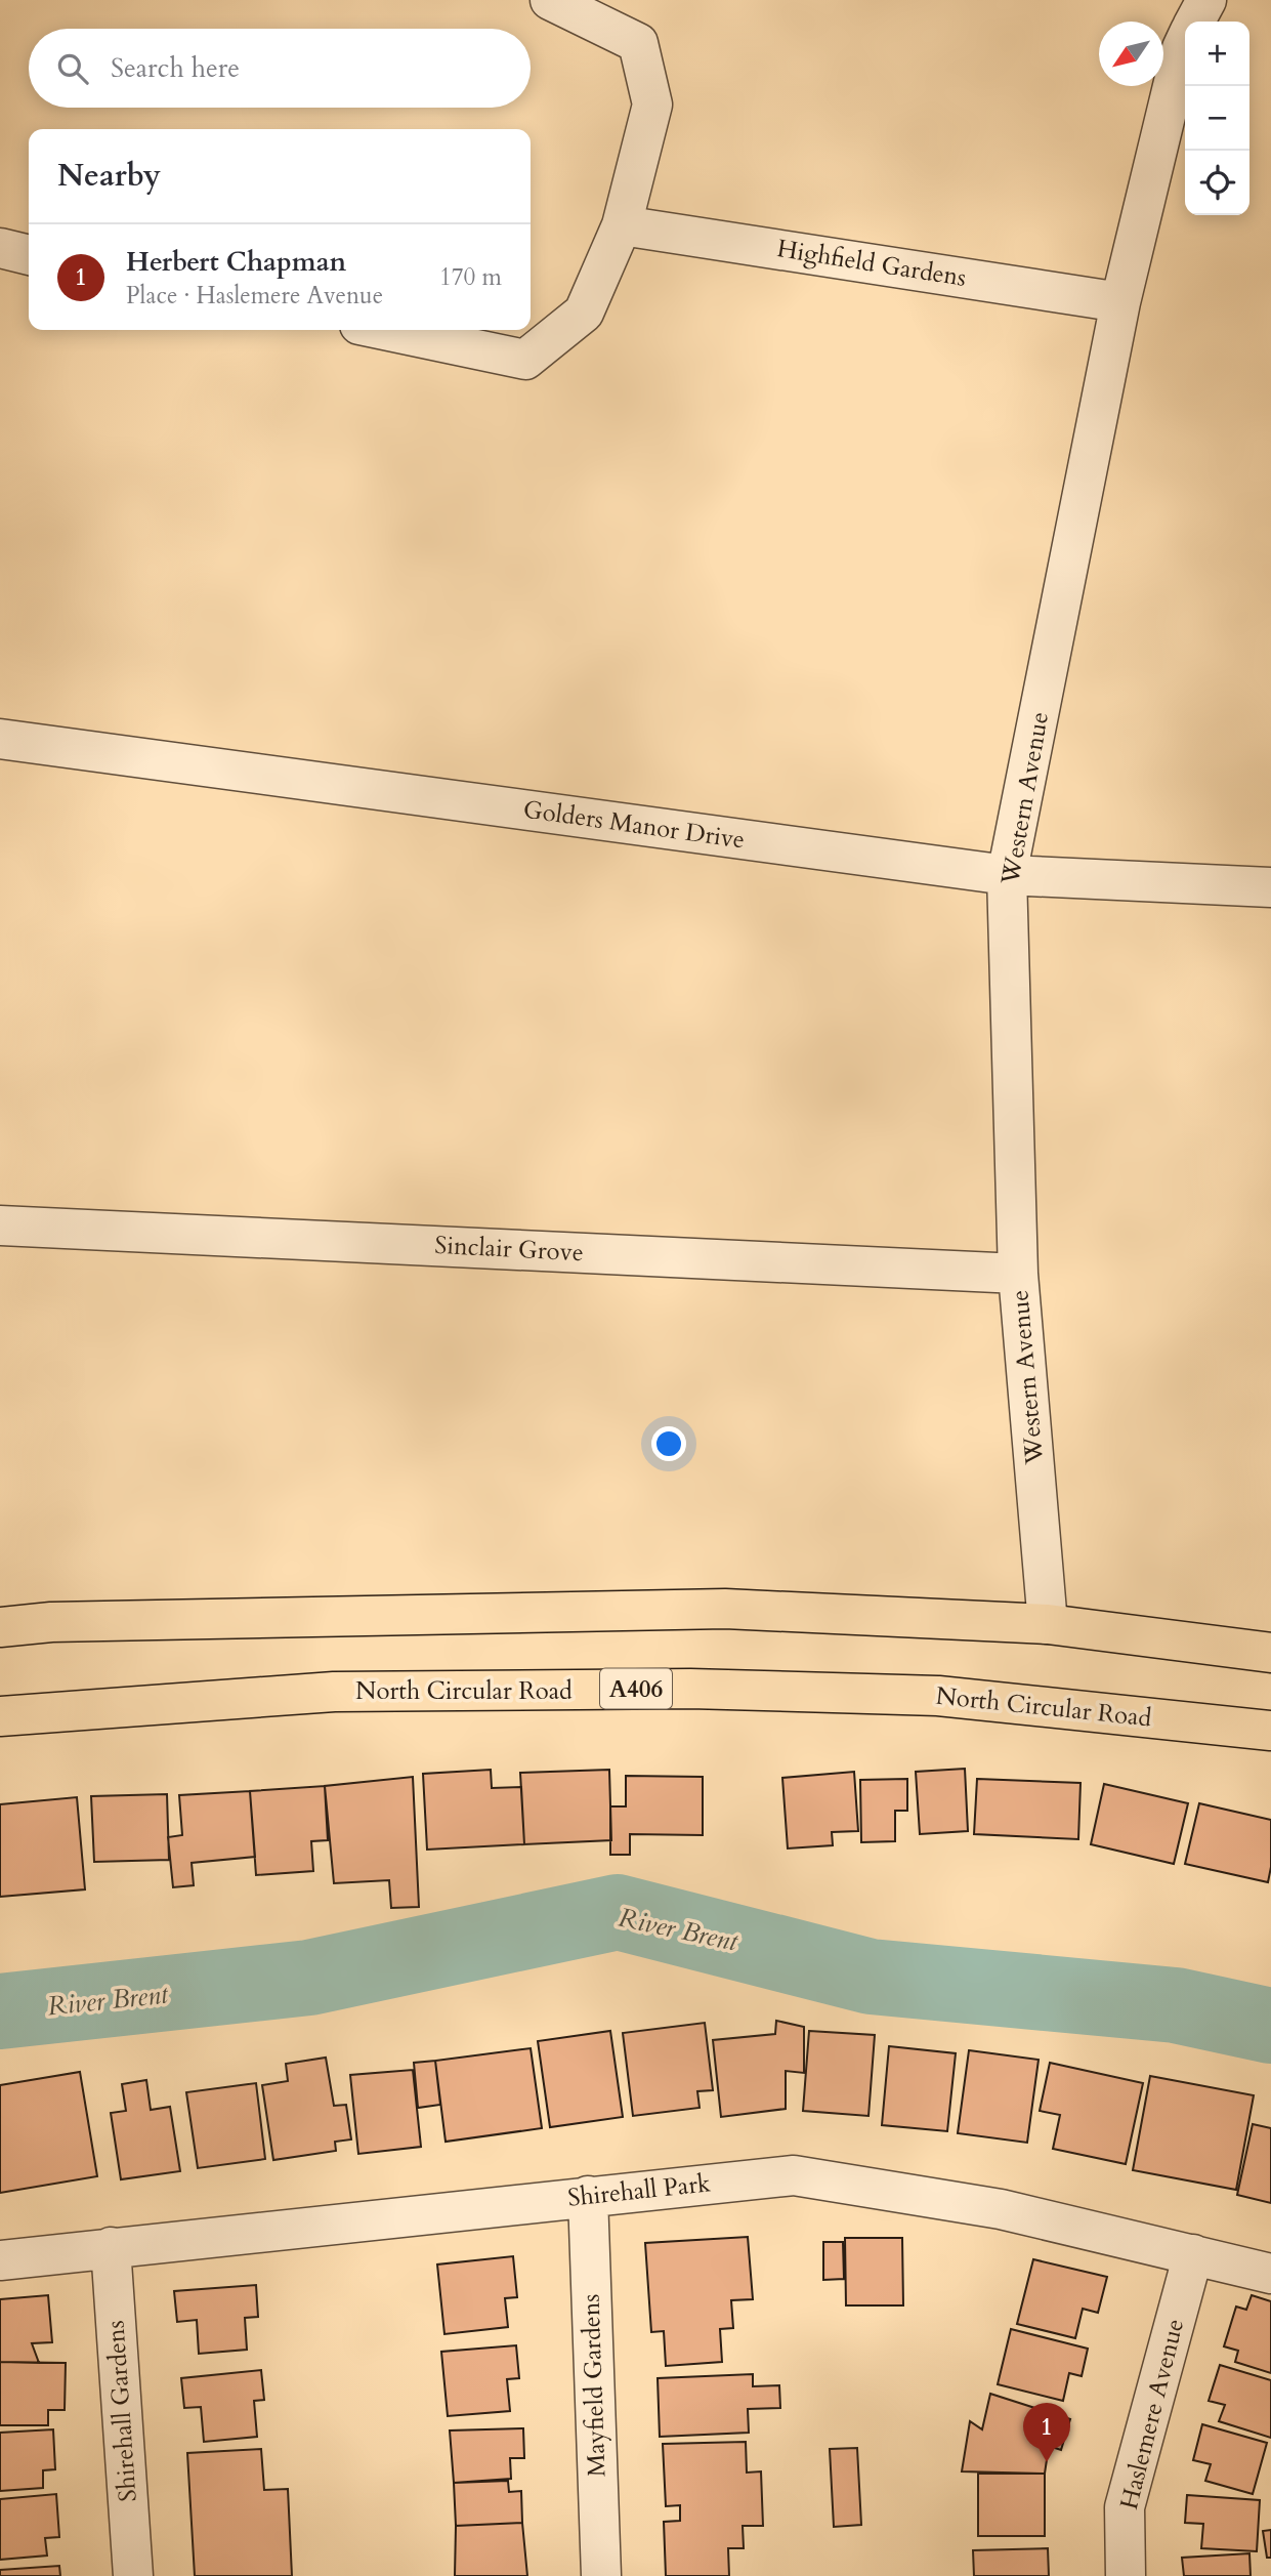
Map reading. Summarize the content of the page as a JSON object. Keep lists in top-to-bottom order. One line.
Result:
{"streets":{"highway":["A406","North Circular Road"],"street":["Highfield Gardens","Western Avenue","Golders Manor Drive","Sinclair Grove","Shirehall Park","Mayfield Gardens","Shirehall Gardens","Haslemere Avenue"]},"crossings":[["Highfield Gardens","Western Avenue"],["Western Avenue","Golders Manor Drive"],["Western Avenue","Sinclair Grove"],["Shirehall Park","Mayfield Gardens"],["Shirehall Park","Shirehall Gardens"],["Shirehall Park","Haslemere Avenue"]],"water":["River Brent"],"north":"bottom left","page":{"map_buttons":["+","−"],"search":"Search here","heading":"Nearby","list":[{"mark":"1","name":"Herbert Chapman","note":"Place · Haslemere Avenue","value":"170 m"}],"pins":"1"}}
